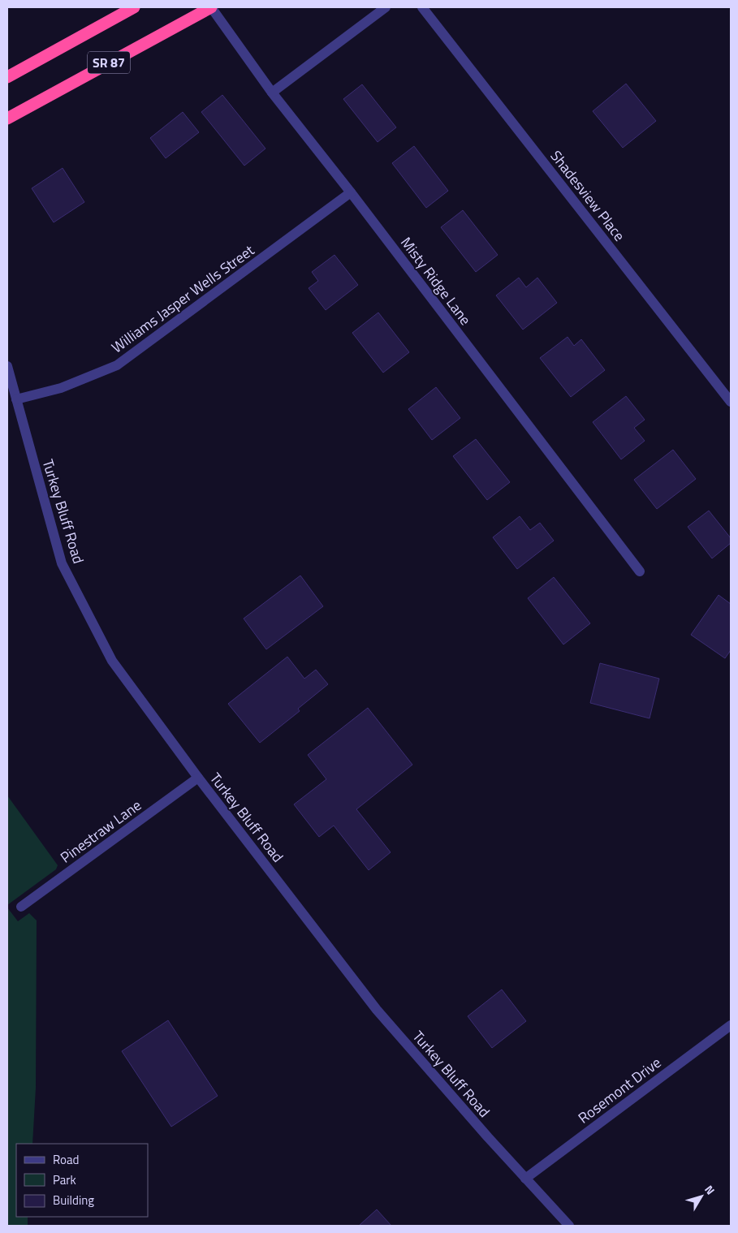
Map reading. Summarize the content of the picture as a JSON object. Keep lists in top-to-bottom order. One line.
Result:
{"streets":{"highway":["SR 87"],"street":["Shadesview Place","Misty Ridge Lane","Williams Jasper Wells Street","Turkey Bluff Road","Pinestraw Lane","Rosemont Drive"]},"crossings":[["SR 87","Misty Ridge Lane"],["Misty Ridge Lane","Williams Jasper Wells Street"],["Williams Jasper Wells Street","Turkey Bluff Road"],["Turkey Bluff Road","Pinestraw Lane"],["Turkey Bluff Road","Rosemont Drive"]],"legend":["Road","Park","Building"],"north":"top right"}
